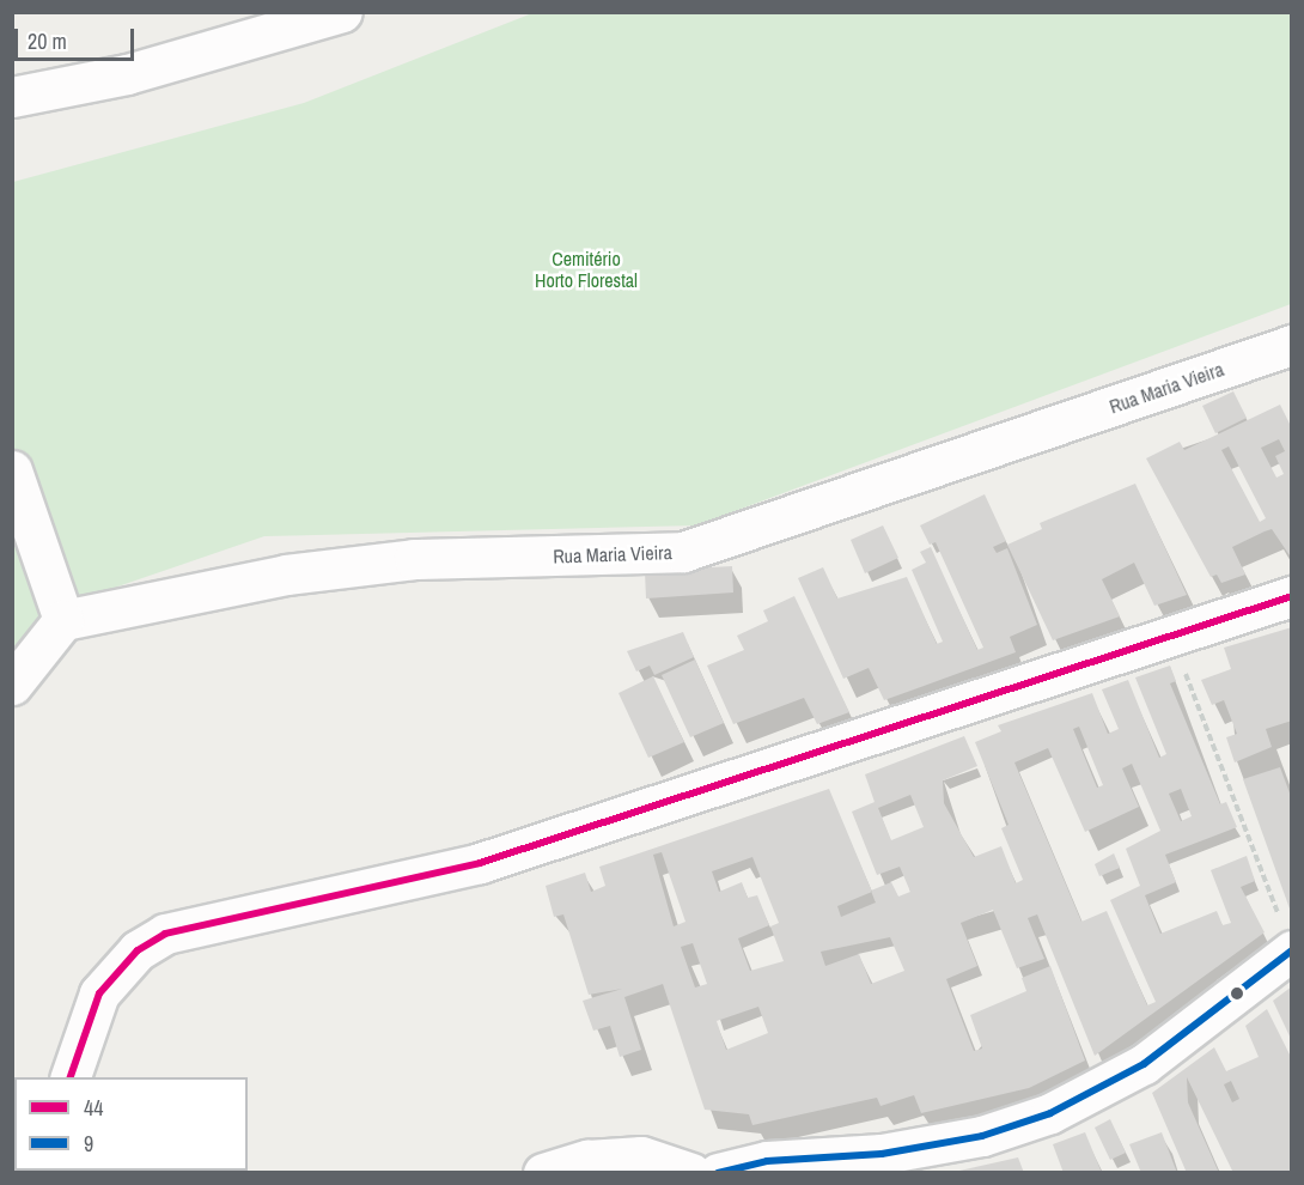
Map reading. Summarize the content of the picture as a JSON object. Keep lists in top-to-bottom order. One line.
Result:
{"streets":{"street":["Rua Maria Vieira"]},"parks":["Cemitério Horto Florestal"],"lines":["transit line 44","transit line 9"],"legend":["44","9"],"scale_bar":"20 m"}
